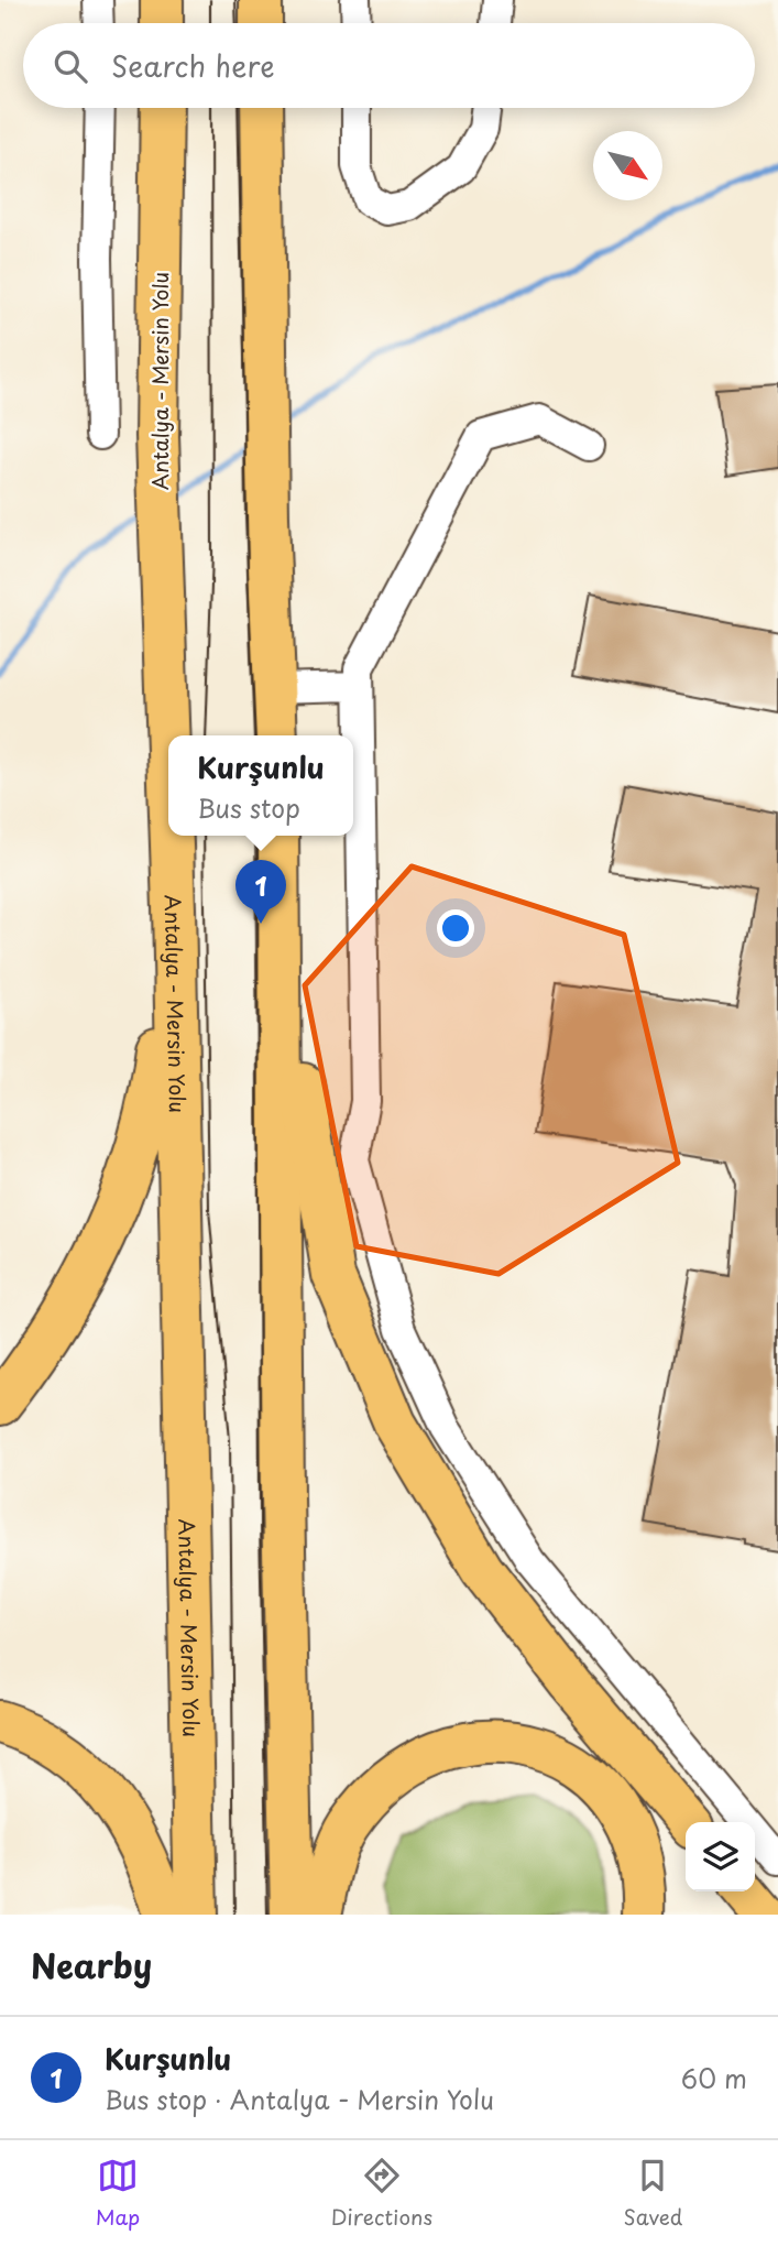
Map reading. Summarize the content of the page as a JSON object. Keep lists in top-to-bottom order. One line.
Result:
{"streets":{"highway":["Antalya - Mersin Yolu"]},"north":"bottom right","page":{"search":"Search here","popup":["Kurşunlu","Bus stop"],"pins":"1","heading":"Nearby","list":[{"mark":"1","name":"Kurşunlu","note":"Bus stop · Antalya - Mersin Yolu","value":"60 m"}],"nav":["Map","Directions","Saved"]}}
